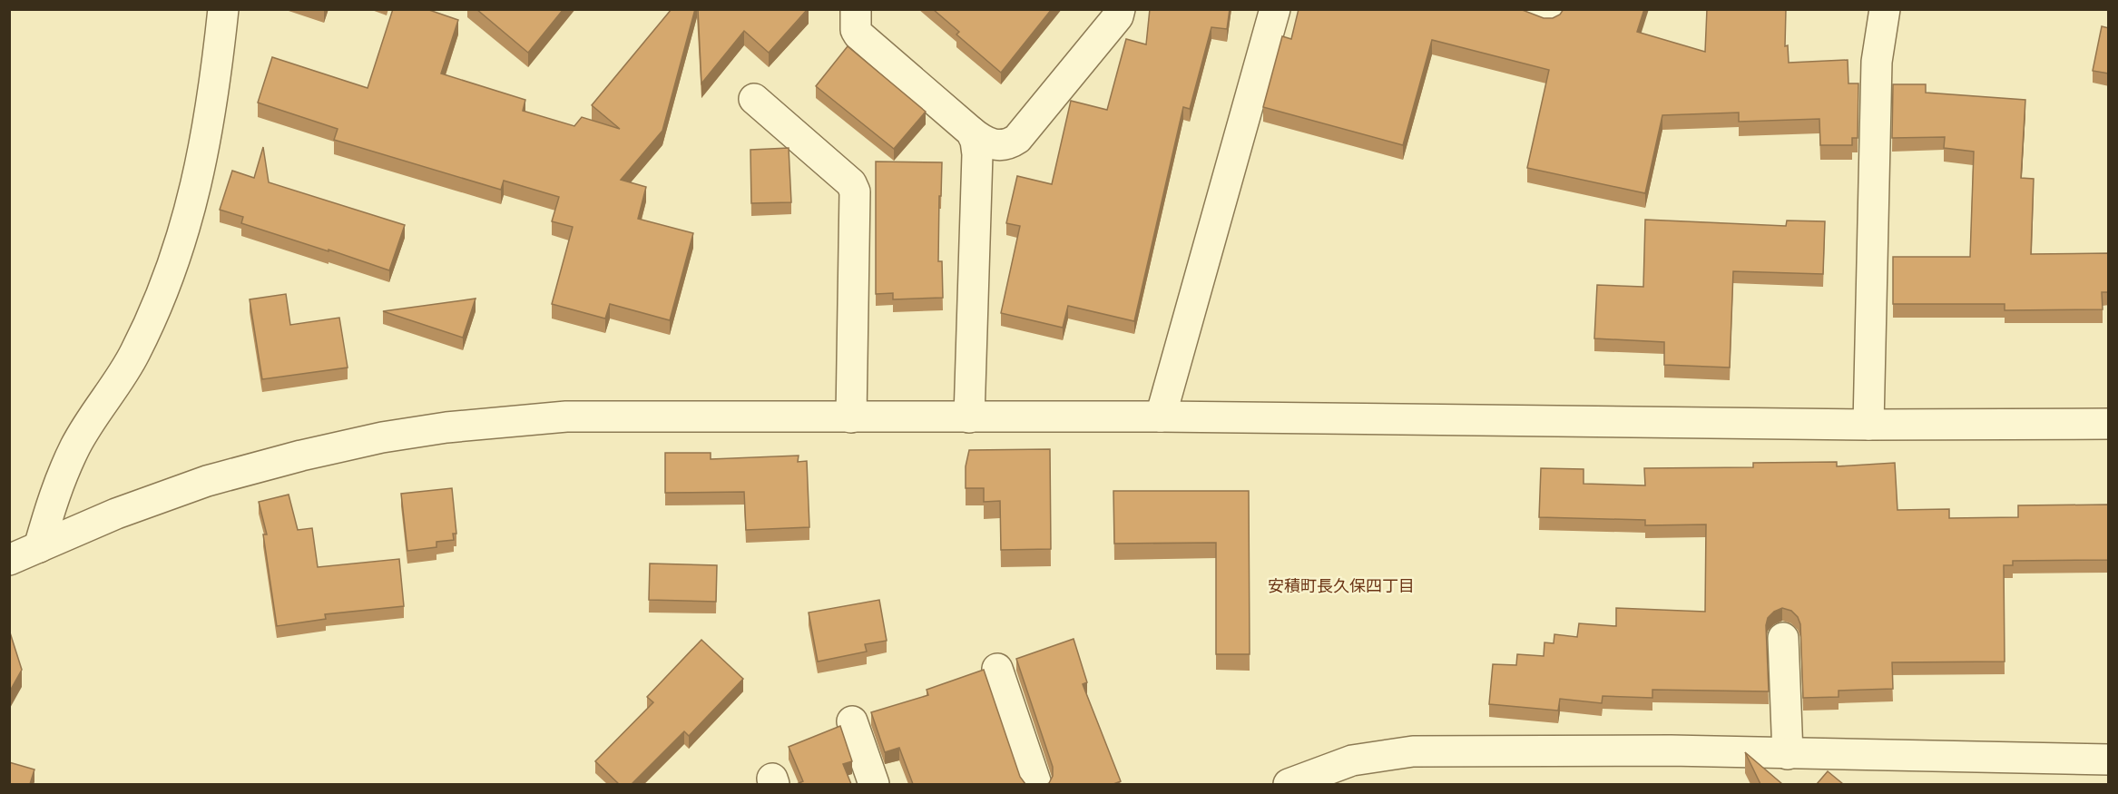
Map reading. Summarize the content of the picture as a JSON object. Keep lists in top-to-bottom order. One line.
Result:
{"districts":["安積町長久保四丁目"]}
